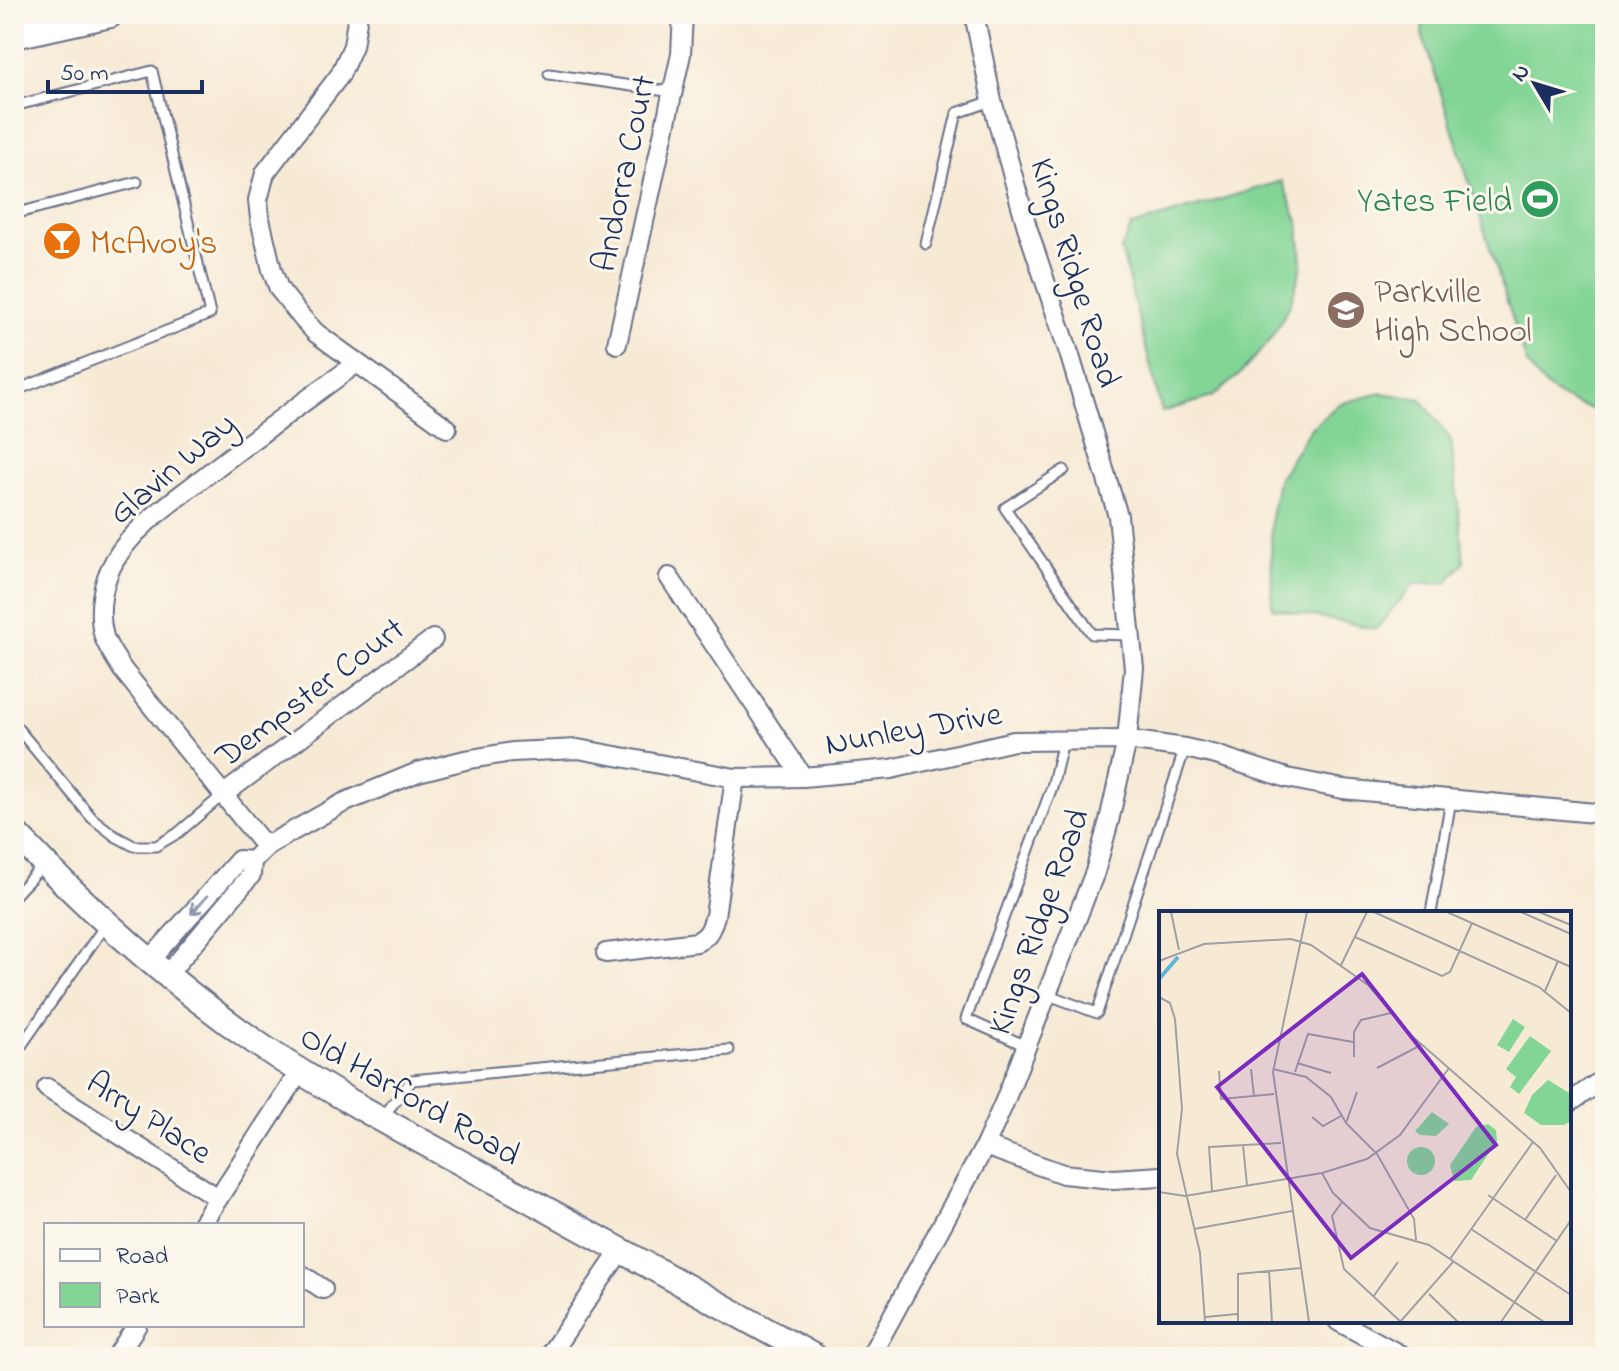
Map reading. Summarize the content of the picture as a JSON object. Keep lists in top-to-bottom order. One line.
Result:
{"streets":{"street":["Andorra Court","Kings Ridge Road","Glavin Way","Dempster Court","Nunley Drive","Old Harford Road","Arry Place"]},"crossings":[["Kings Ridge Road","Nunley Drive"],["Glavin Way","Dempster Court"],["Glavin Way","Nunley Drive"],["Nunley Drive","Old Harford Road"]],"places":{"sports":["Yates Field"],"bar":["McAvoy's"],"school or university":["Parkville High School"]},"legend":["Road","Park"],"scale_bar":"50 m","north":"top left"}
